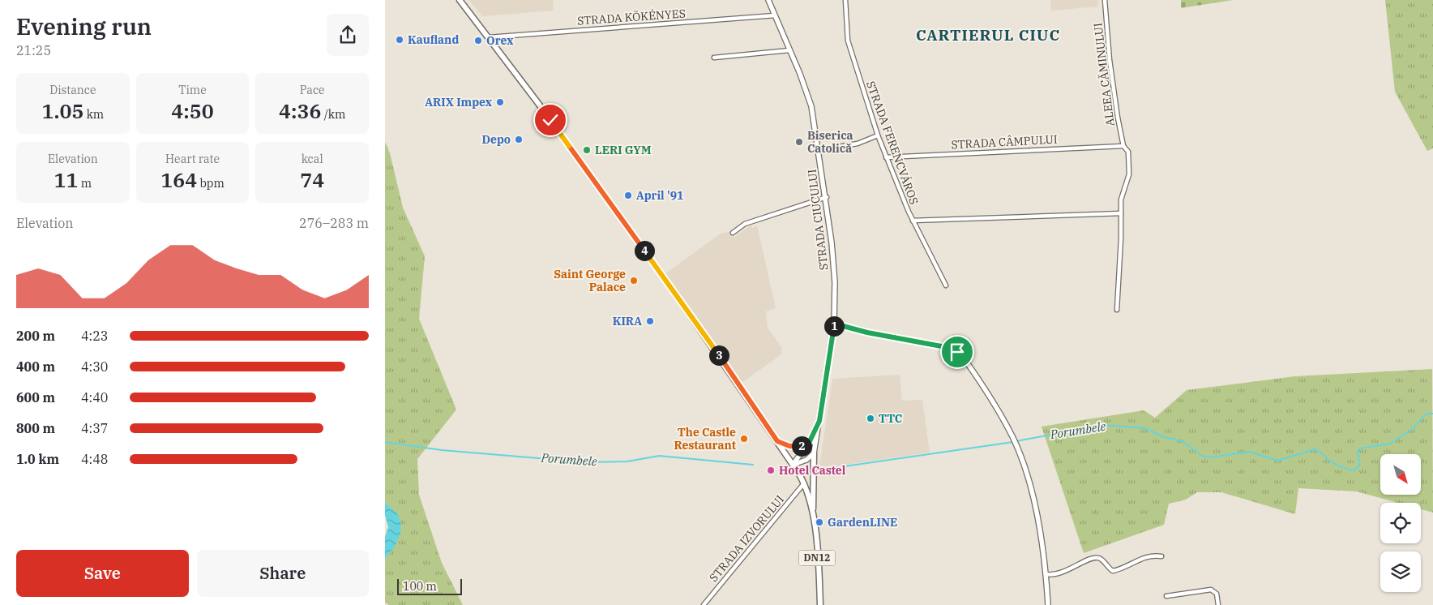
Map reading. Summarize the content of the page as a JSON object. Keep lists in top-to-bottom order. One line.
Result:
{"streets":{"main road":["STRADA CIUCULUI","DN12"],"street":["STRADA KÖKÉNYES","ALEEA CĂMINULUI","STRADA CÂMPULUI","STRADA FERENCVÁROS","STRADA IZVORULUI"]},"crossings":[["STRADA KÖKÉNYES","STRADA CIUCULUI"],["STRADA KÖKÉNYES","DN12"],["ALEEA CĂMINULUI","STRADA CÂMPULUI"],["STRADA CÂMPULUI","STRADA FERENCVÁROS"],["STRADA IZVORULUI","DN12"]],"districts":["CARTIERUL CIUC"],"water":["Porumbele"],"places":["Kaufland","Orex","ARIX Impex","Depo","Biserica Catolică","LERI GYM","April '91","Saint George Palace","KIRA","TTC","The Castle Restaurant","Hotel Castel","GardenLINE"],"scale_bar":"100 m","north":"bottom right","page":{"heading":["Evening run","21:25"],"stats":[["Distance","1.05 km"],["Time","4:50"],["Pace","4:36 /km"],["Elevation","11 m"],["Heart rate","164 bpm"],["kcal","74"]],"chart":["Elevation","276–283 m"],"pins":["4","1","3","2"],"list":[{"name":"200 m","note":"4:23"},{"name":"400 m","note":"4:30"},{"name":"600 m","note":"4:40"},{"name":"800 m","note":"4:37"},{"name":"1.0 km","note":"4:48"}],"buttons":["Save","Share"],"scale":"100 m"}}
